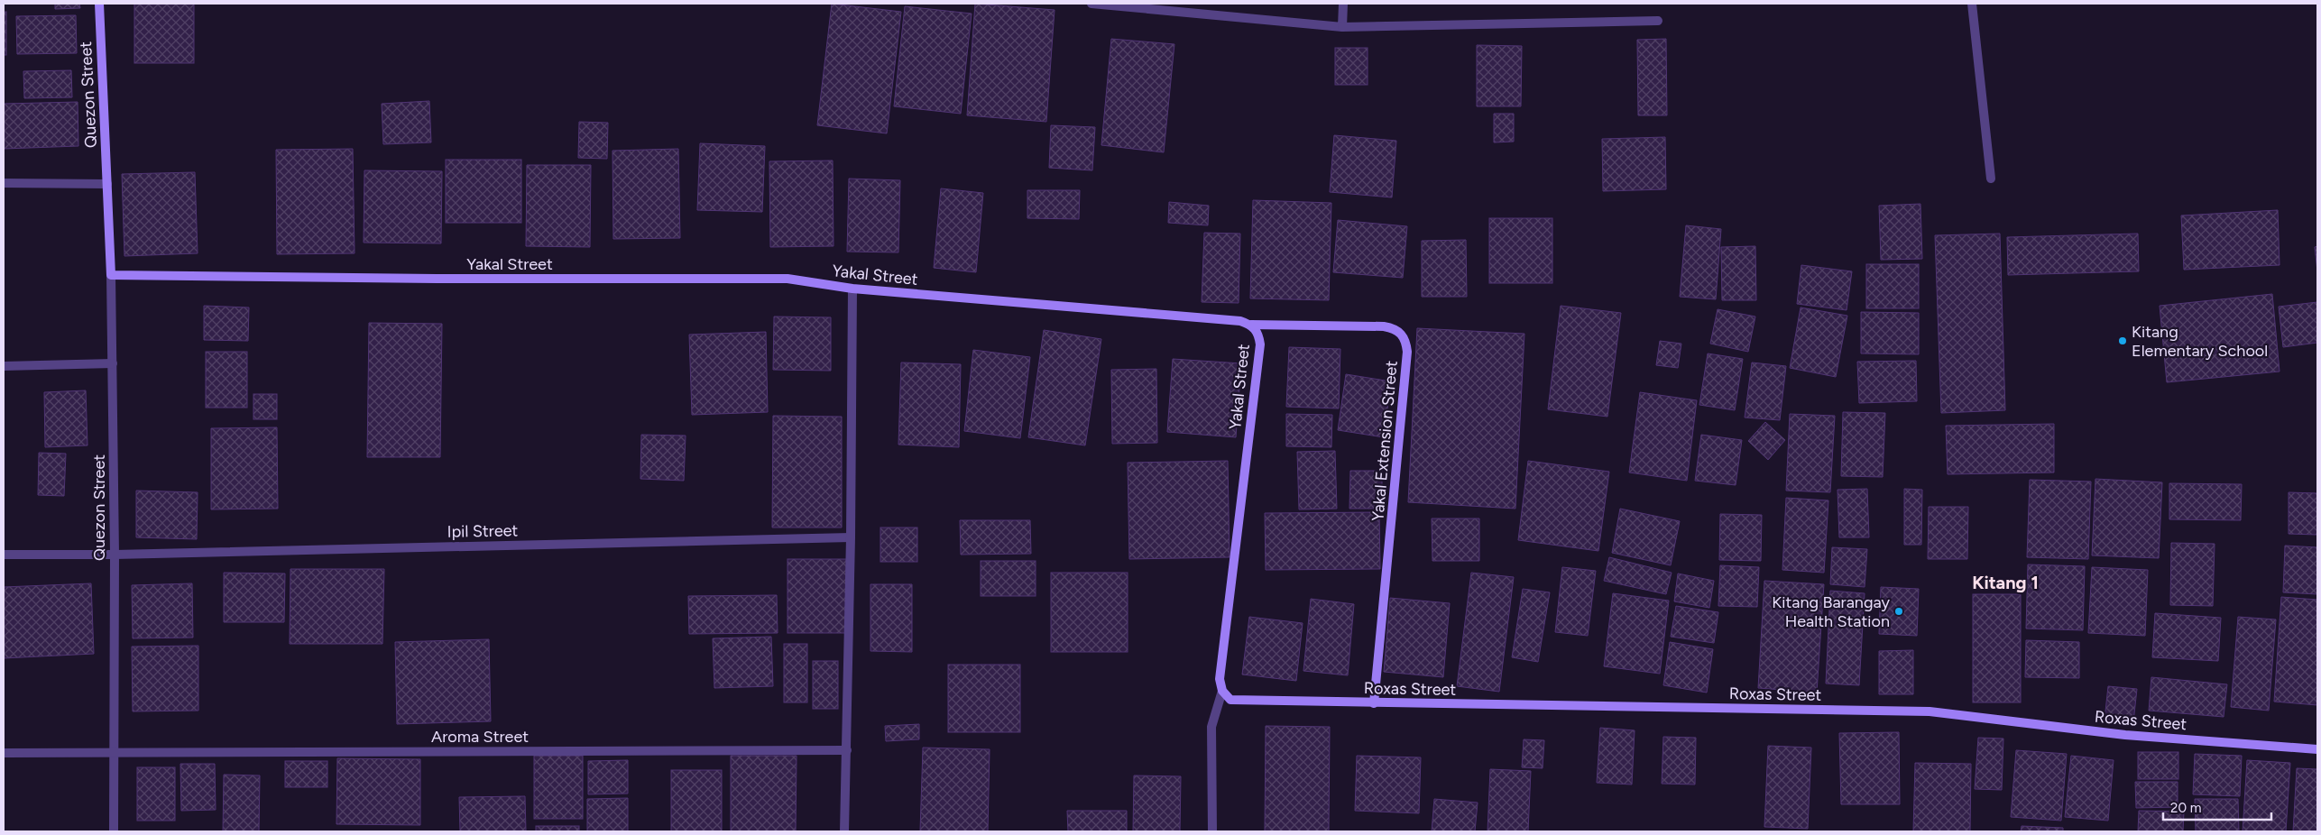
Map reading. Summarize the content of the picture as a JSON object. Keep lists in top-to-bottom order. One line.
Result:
{"streets":{"street":["Quezon Street","Yakal Street","Yakal Extension Street","Ipil Street","Roxas Street","Aroma Street"]},"crossings":[["Quezon Street","Yakal Street"],["Quezon Street","Ipil Street"],["Quezon Street","Aroma Street"],["Yakal Street","Yakal Extension Street"],["Yakal Street","Roxas Street"],["Yakal Extension Street","Roxas Street"]],"districts":["Kitang 1"],"places":["Kitang Elementary School","Kitang Barangay Health Station"],"scale_bar":"20 m"}
